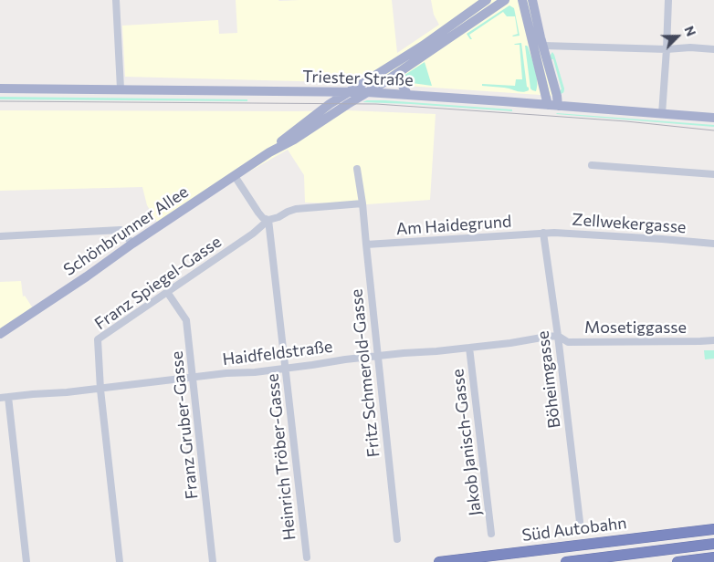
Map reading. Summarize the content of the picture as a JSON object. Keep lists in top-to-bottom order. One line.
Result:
{"streets":{"highway":["Süd Autobahn"],"main road":["Triester Straße","Schönbrunner Allee"],"street":["Zellwekergasse","Am Haidegrund","Franz Spiegel-Gasse","Mosetiggasse","Haidfeldstraße","Fritz Schmerold-Gasse","Böheimgasse","Franz Gruber-Gasse","Jakob Janisch-Gasse","Heinrich Tröber-Gasse"]},"crossings":[["Zellwekergasse","Am Haidegrund"],["Zellwekergasse","Böheimgasse"],["Am Haidegrund","Fritz Schmerold-Gasse"],["Am Haidegrund","Böheimgasse"],["Franz Spiegel-Gasse","Haidfeldstraße"],["Franz Spiegel-Gasse","Fritz Schmerold-Gasse"],["Franz Spiegel-Gasse","Franz Gruber-Gasse"],["Franz Spiegel-Gasse","Heinrich Tröber-Gasse"],["Mosetiggasse","Haidfeldstraße"],["Mosetiggasse","Böheimgasse"],["Haidfeldstraße","Fritz Schmerold-Gasse"],["Haidfeldstraße","Böheimgasse"],["Haidfeldstraße","Franz Gruber-Gasse"],["Haidfeldstraße","Jakob Janisch-Gasse"],["Haidfeldstraße","Heinrich Tröber-Gasse"]],"north":"top right"}
